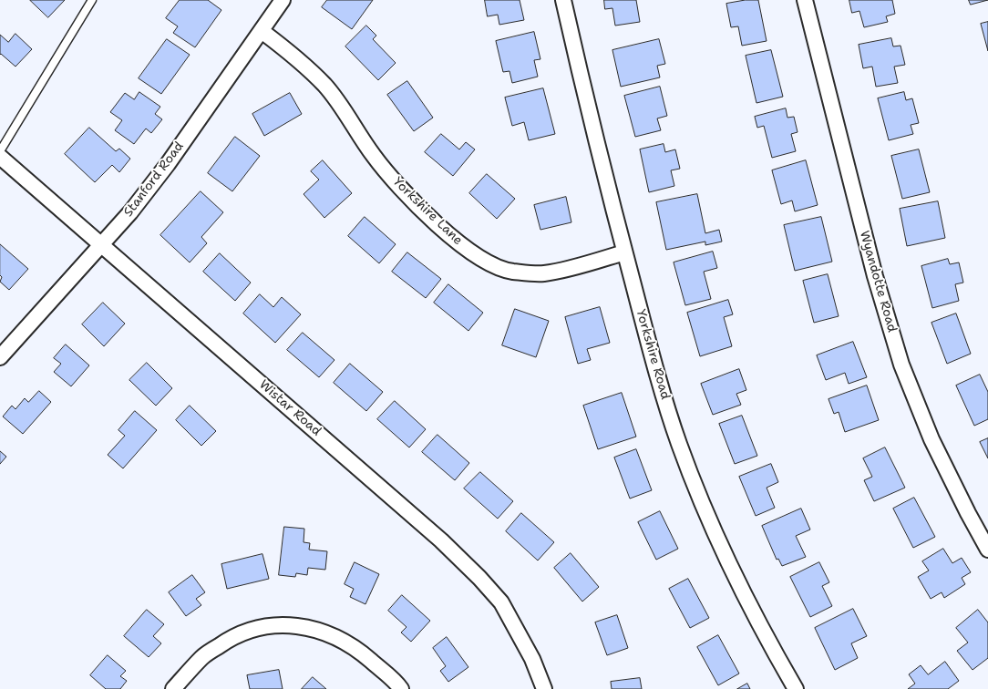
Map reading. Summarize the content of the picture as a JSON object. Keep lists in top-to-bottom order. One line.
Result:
{"streets":{"street":["Stanford Road","Yorkshire Lane","Wyandotte Road","Yorkshire Road","Wistar Road"]},"crossings":[["Stanford Road","Yorkshire Lane"],["Stanford Road","Wistar Road"],["Yorkshire Lane","Yorkshire Road"]]}
